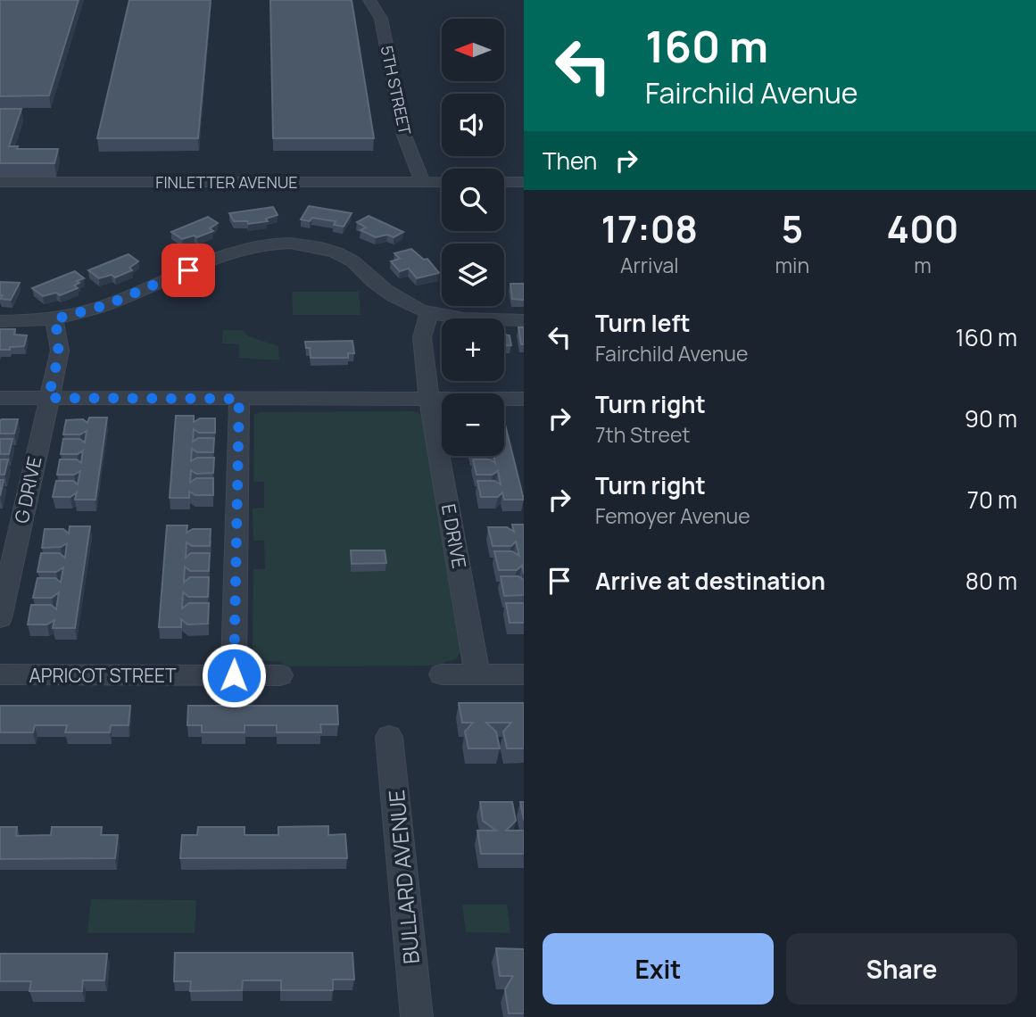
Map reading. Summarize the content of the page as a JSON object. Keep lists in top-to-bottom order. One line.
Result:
{"streets":{"street":["5TH STREET","FINLETTER AVENUE","G DRIVE","E DRIVE","APRICOT STREET","BULLARD AVENUE"]},"crossings":[["5TH STREET","FINLETTER AVENUE"]],"north":"left","page":{"turn":["160 m","Fairchild Avenue"],"map_buttons":["+","−"],"then":"Then","eta":["17:08","Arrival","5","min","400","m"],"list":[{"name":"Turn left","note":"Fairchild Avenue","value":"160 m"},{"name":"Turn right","note":"7th Street","value":"90 m"},{"name":"Turn right","note":"Femoyer Avenue","value":"70 m"},{"name":"Arrive at destination","value":"80 m"}],"buttons":["Exit","Share"]}}
